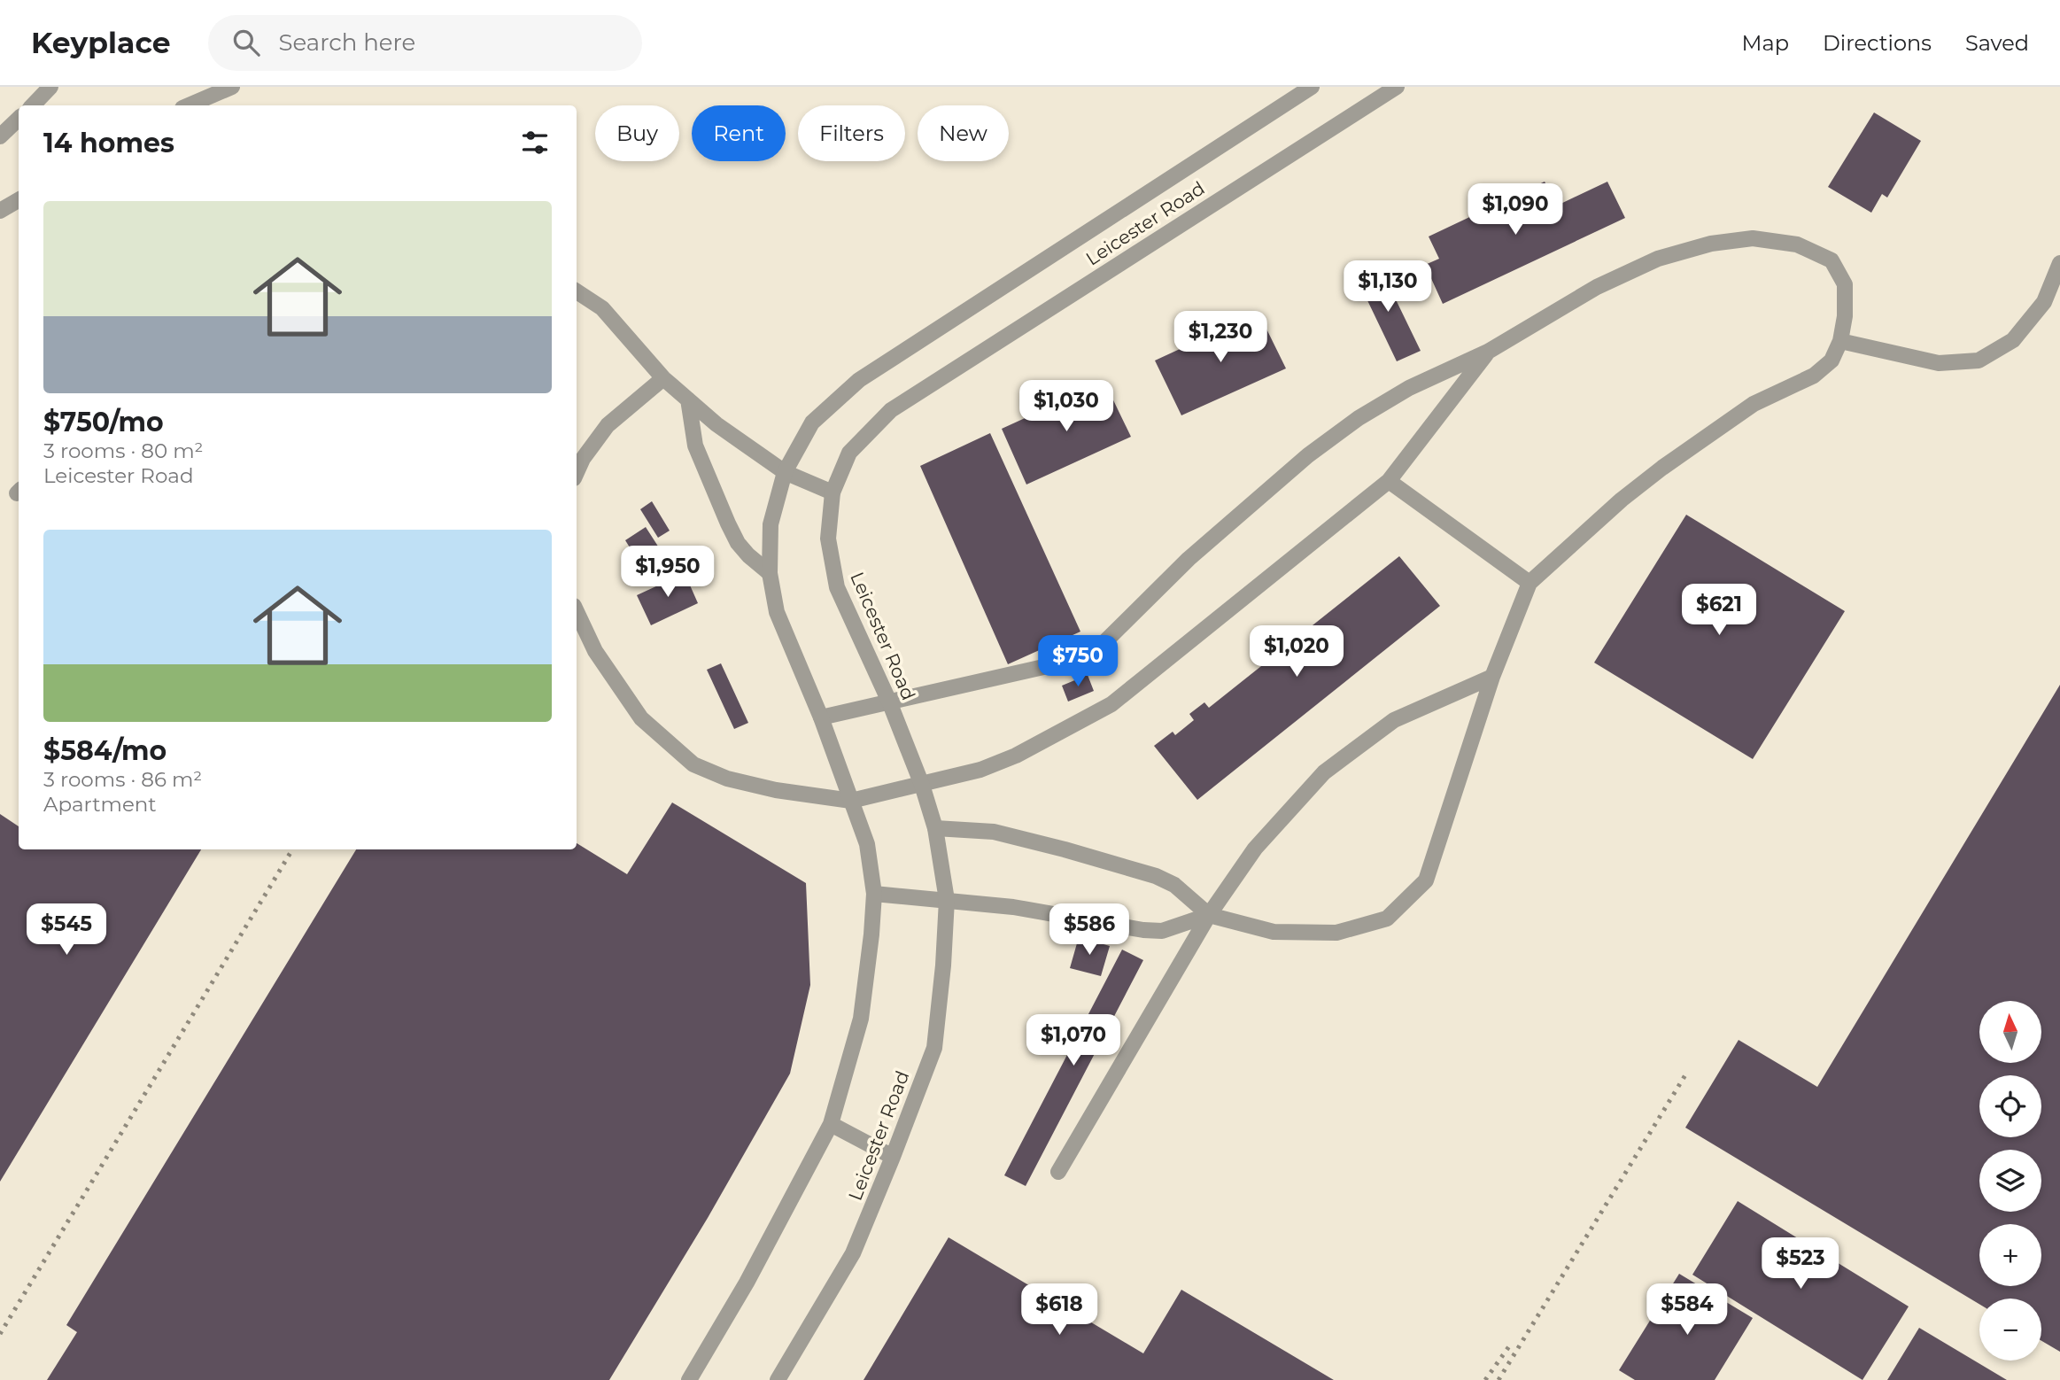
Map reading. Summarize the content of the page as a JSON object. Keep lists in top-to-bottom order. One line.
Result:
{"streets":{"street":["Leicester Road"]},"north":"top","page":{"header":"Keyplace","search":"Search here","nav":["Map","Directions","Saved"],"chip":["Buy","Rent","Filters","New"],"heading":"14 homes","list":[{"name":"$750/mo","note":"3 rooms · 80 m² · Leicester Road"},{"name":"$584/mo","note":"3 rooms · 86 m² · Apartment"}],"price":["$1,090","$1,130","$1,230","$1,030","$1,950","$621","$1,020","$750","$545","$586","$1,070","$523","$618","$584"],"map_buttons":["+","−"]}}
